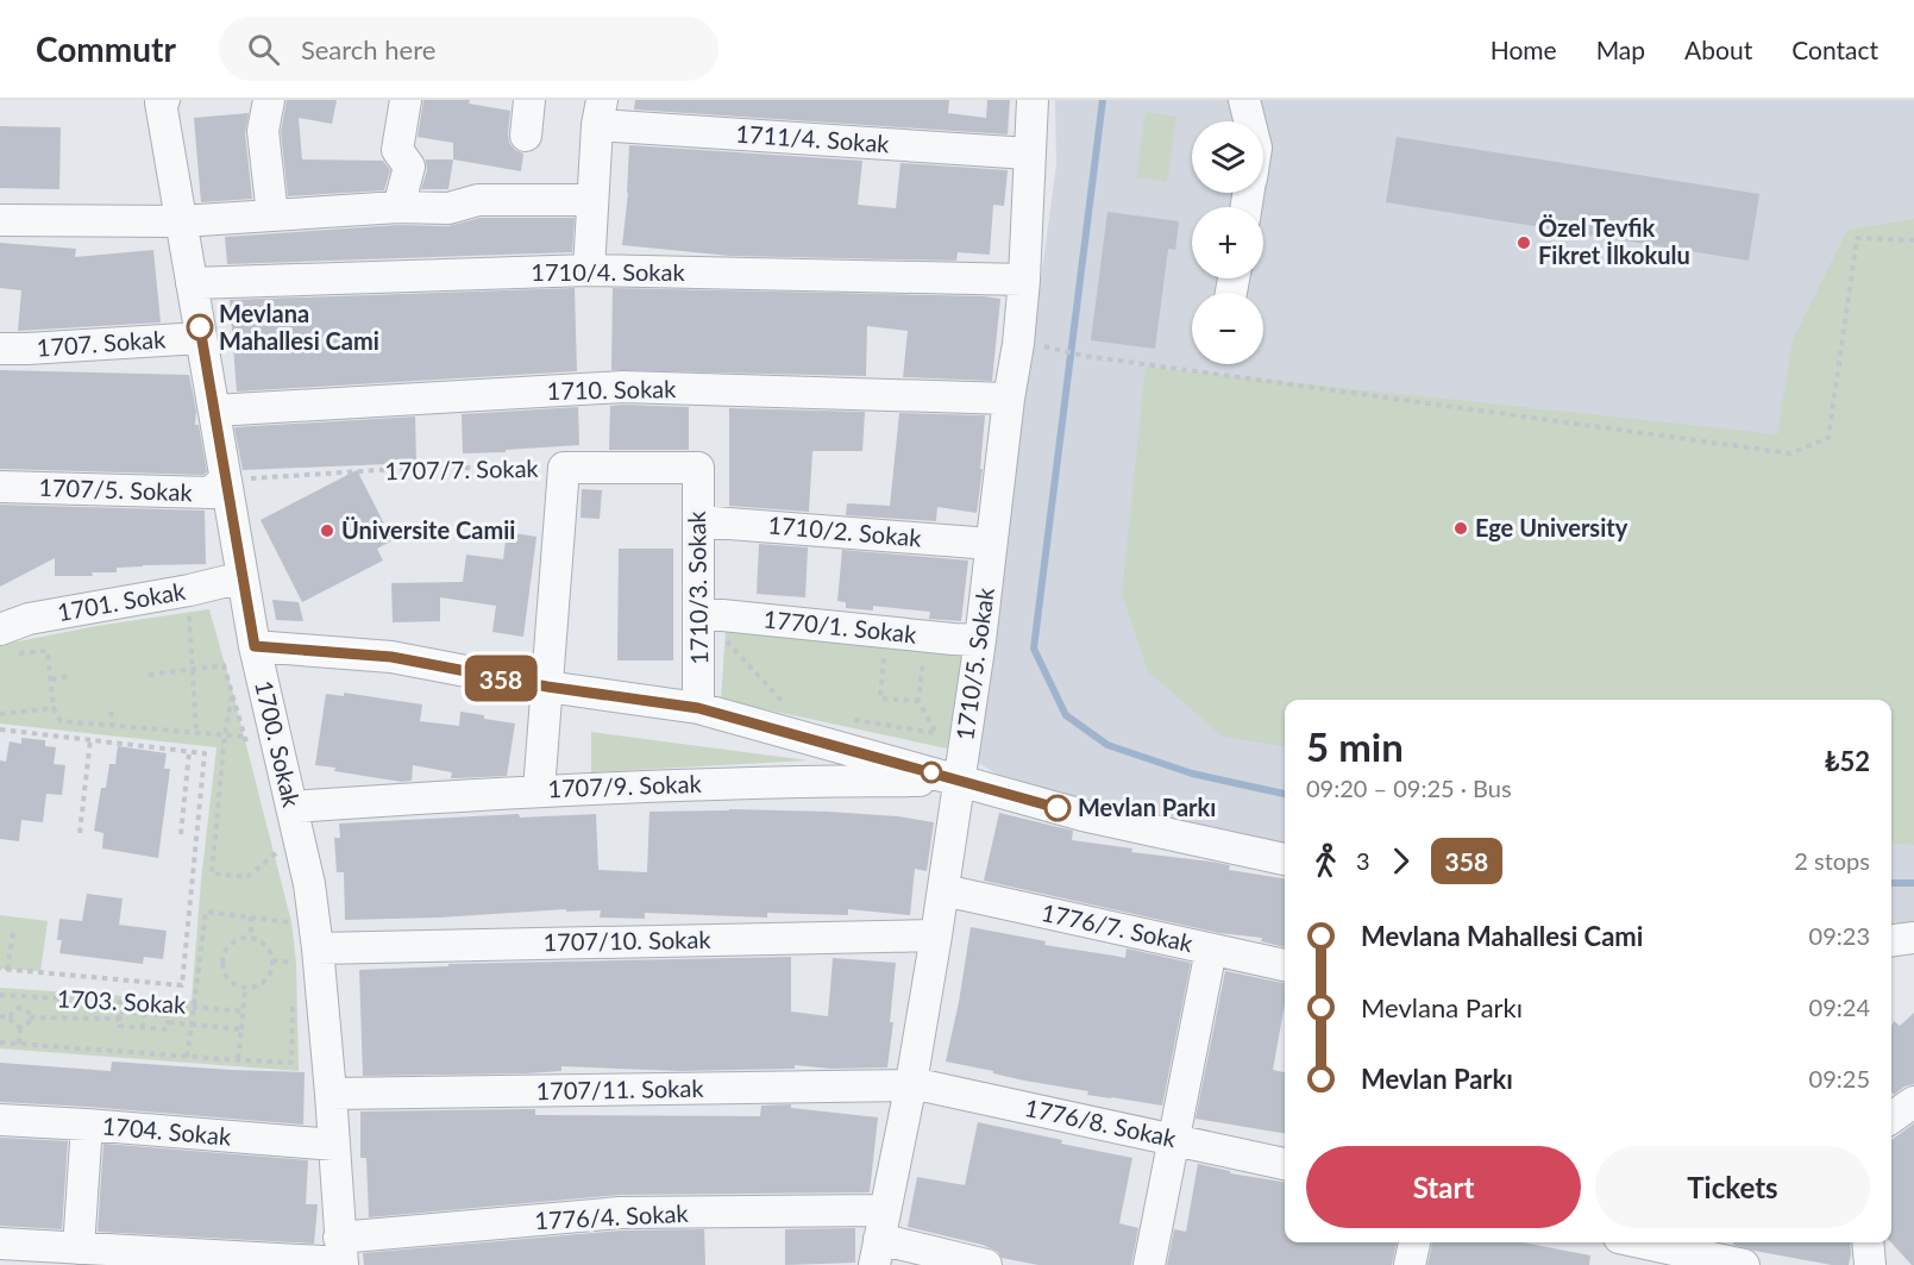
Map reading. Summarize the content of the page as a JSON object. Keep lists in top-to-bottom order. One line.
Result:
{"streets":{"street":["1711/4. Sokak","1710/4. Sokak","1707. Sokak","1710. Sokak","1707/7. Sokak","1707/5. Sokak","1710/2. Sokak","1710/3. Sokak","1701. Sokak","1770/1. Sokak","1710/5. Sokak","1700. Sokak","1707/9. Sokak","1776/7. Sokak","1707/10. Sokak","1707/11. Sokak","1776/8. Sokak","1704. Sokak","1776/4. Sokak"],"path":["1703. Sokak"]},"crossings":[["1711/4. Sokak","1710/5. Sokak"],["1710/4. Sokak","1710/5. Sokak"],["1710/4. Sokak","1700. Sokak"],["1707. Sokak","1700. Sokak"],["1710. Sokak","1710/5. Sokak"],["1710. Sokak","1700. Sokak"],["1707/7. Sokak","1707/5. Sokak"],["1707/7. Sokak","1710/3. Sokak"],["1707/7. Sokak","1700. Sokak"],["1707/5. Sokak","1700. Sokak"],["1710/2. Sokak","1710/3. Sokak"],["1710/2. Sokak","1710/5. Sokak"],["1710/3. Sokak","1770/1. Sokak"],["1701. Sokak","1700. Sokak"],["1770/1. Sokak","1710/5. Sokak"],["1710/5. Sokak","1707/9. Sokak"],["1710/5. Sokak","1776/7. Sokak"],["1710/5. Sokak","1707/10. Sokak"],["1710/5. Sokak","1707/11. Sokak"],["1710/5. Sokak","1776/8. Sokak"],["1710/5. Sokak","1776/4. Sokak"],["1700. Sokak","1707/9. Sokak"],["1700. Sokak","1707/10. Sokak"],["1700. Sokak","1707/11. Sokak"],["1700. Sokak","1704. Sokak"],["1700. Sokak","1776/4. Sokak"],["1707/11. Sokak","1776/8. Sokak"]],"places":["Özel Tevfik Fikret İlkokulu","Mevlana Mahallesi Cami","Ege University","Üniversite Camii","Mevlan Parkı"],"lines":["bus line 358"],"page":{"header":"Commutr","search":"Search here","nav":["Home","Map","About","Contact"],"on_map":"358","map_buttons":["+","−"],"heading":["5 min","09:20 – 09:25 · Bus","₺52"],"legs":["3","358","2 stops"],"list":[{"name":"Mevlana Mahallesi Cami","value":"09:23"},{"name":"Mevlana Parkı","value":"09:24"},{"name":"Mevlan Parkı","value":"09:25"}],"buttons":["Start","Tickets"]}}
